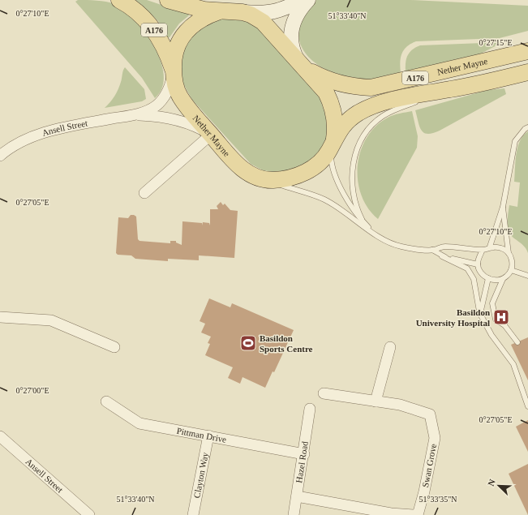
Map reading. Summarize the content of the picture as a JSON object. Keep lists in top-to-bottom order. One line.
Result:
{"streets":{"main road":["A176","Nether Mayne"],"street":["Ansell Street","Pittman Drive","Hazel Road","Swan Grove","Clayton Way"]},"crossings":[["Pittman Drive","Hazel Road"],["Pittman Drive","Clayton Way"]],"places":{"hospital":["Basildon University Hospital"],"sports":["Basildon Sports Centre"]},"north":"top left","coordinates":["0°27'10\"E","51°33'40\"N","0°27'15\"E","0°27'05\"E","0°27'00\"E","51°33'35\"N"]}
